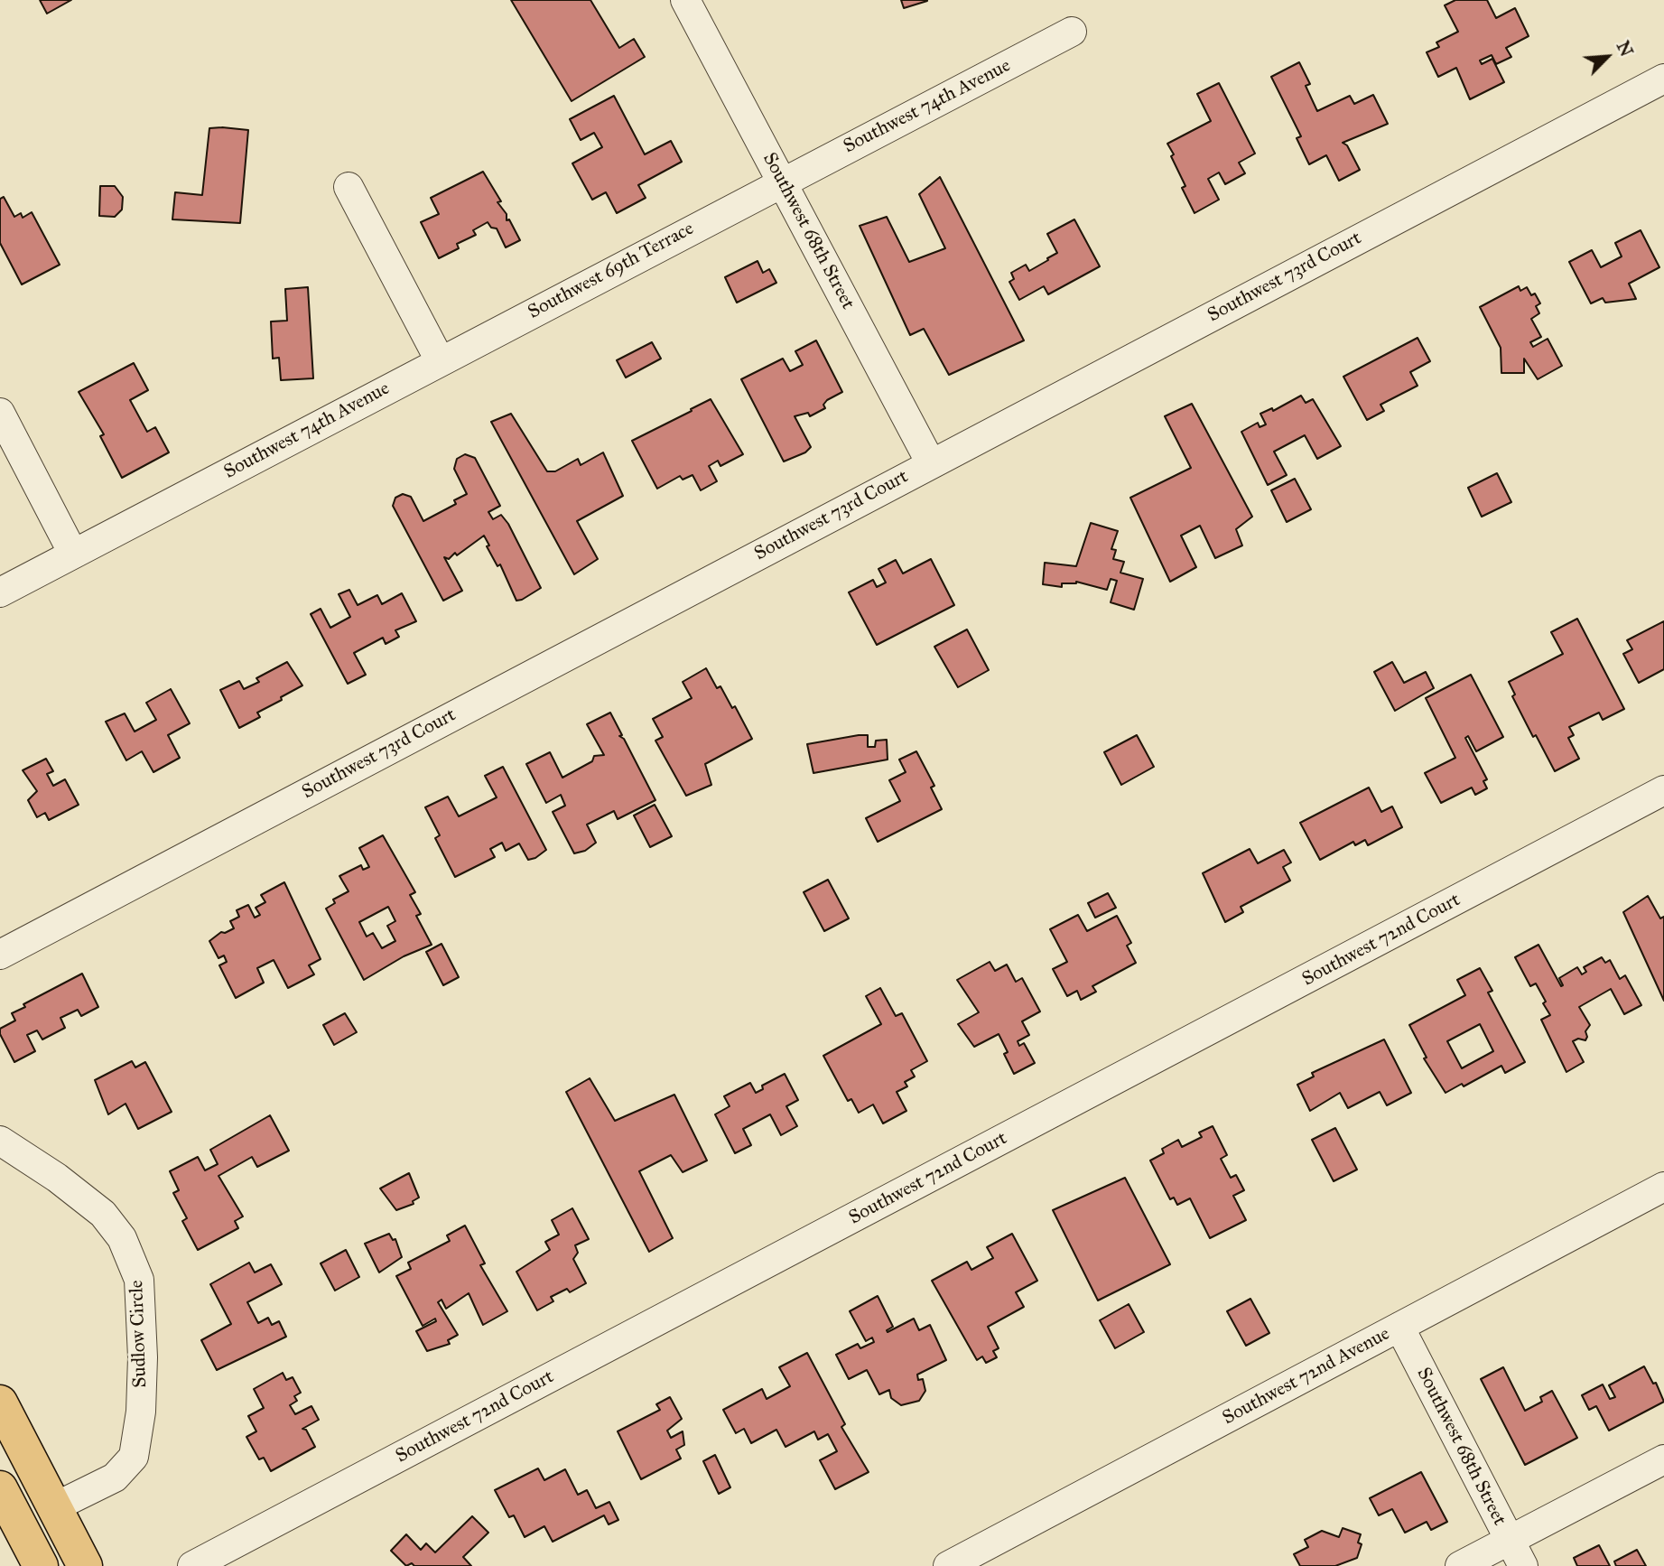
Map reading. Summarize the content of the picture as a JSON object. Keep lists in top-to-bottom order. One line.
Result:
{"streets":{"street":["Southwest 74th Avenue","Southwest 68th Street","Southwest 69th Terrace","Southwest 73rd Court","Southwest 72nd Court","Sudlow Circle","Southwest 72nd Avenue"]},"crossings":[["Southwest 74th Avenue","Southwest 68th Street"],["Southwest 74th Avenue","Southwest 69th Terrace"],["Southwest 68th Street","Southwest 69th Terrace"],["Southwest 68th Street","Southwest 73rd Court"],["Southwest 68th Street","Southwest 72nd Avenue"]],"north":"top right"}
